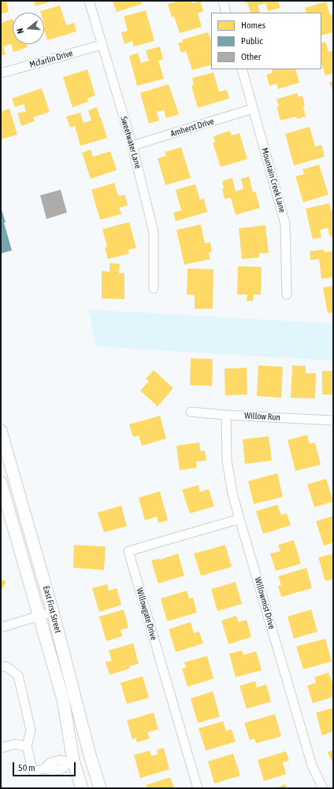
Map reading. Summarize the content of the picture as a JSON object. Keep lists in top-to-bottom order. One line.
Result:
{"streets":{"main road":["East First Street"],"street":["Mcfarlin Drive","Amherst Drive","Sweetwater Lane","Mountain Creek Lane","Willow Run","Willowmist Drive","Willowgate Drive"]},"crossings":[["Mcfarlin Drive","Sweetwater Lane"],["Amherst Drive","Sweetwater Lane"],["Amherst Drive","Mountain Creek Lane"],["Willow Run","Willowmist Drive"],["Willowmist Drive","Willowgate Drive"]],"legend":["Homes","Public","Other"],"scale_bar":"50 m","north":"left"}
